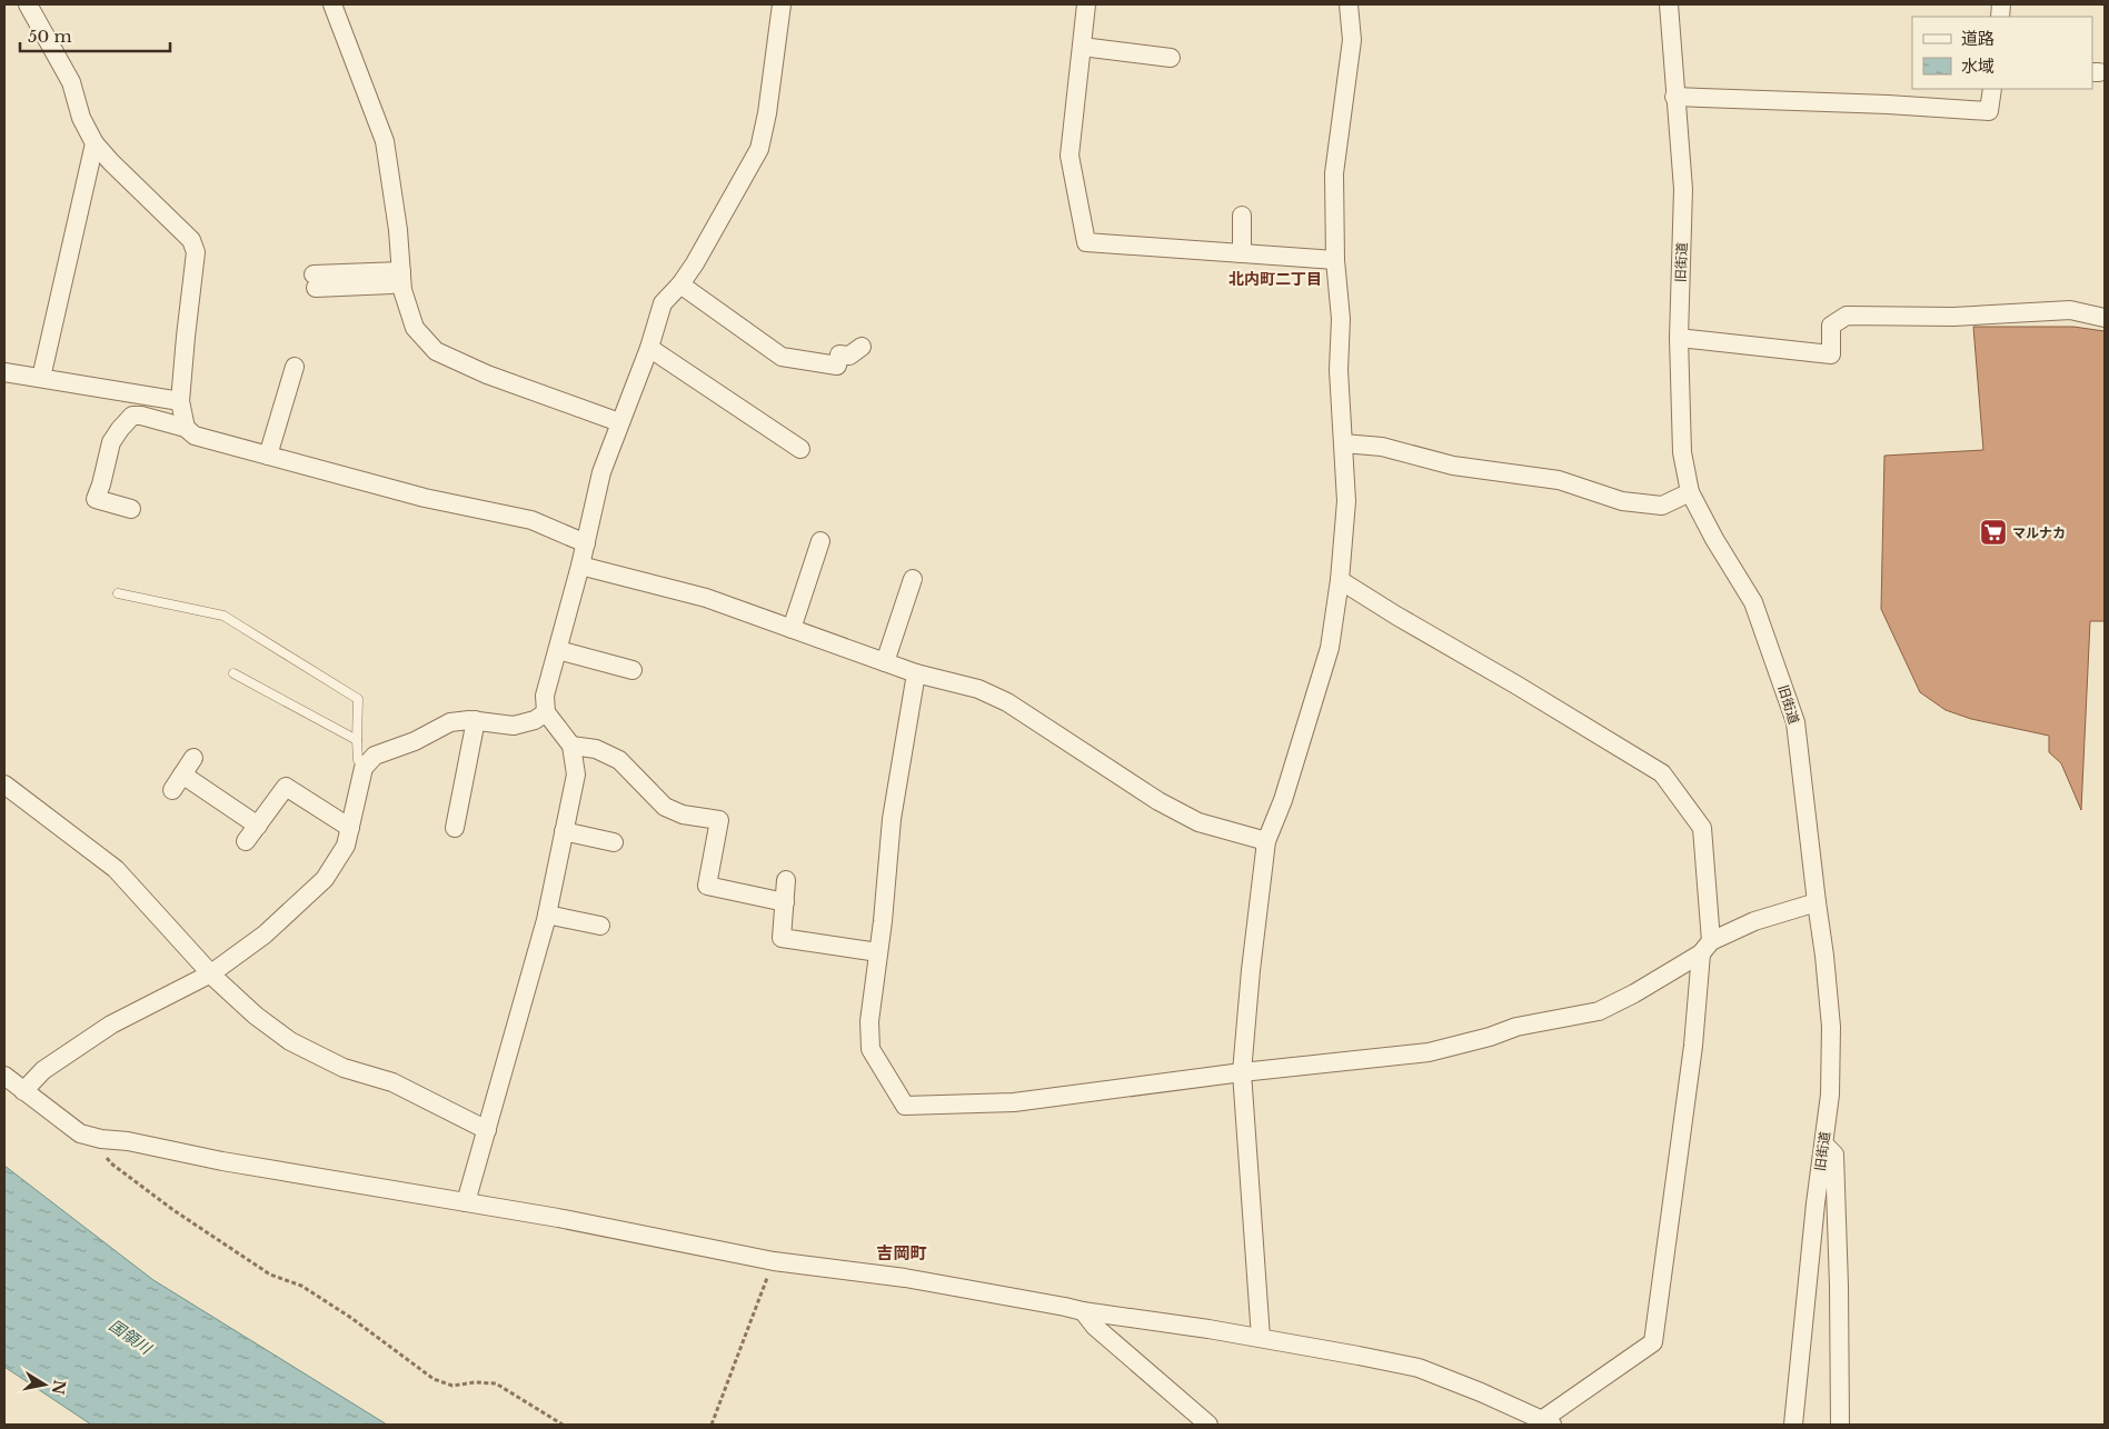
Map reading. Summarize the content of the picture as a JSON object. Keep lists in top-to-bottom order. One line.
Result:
{"streets":{"street":["旧街道"]},"districts":["北内町二丁目","吉岡町"],"water":["国領川"],"places":{"supermarket":["マルナカ"]},"legend":["道路","水域"],"scale_bar":"50 m","north":"right"}
